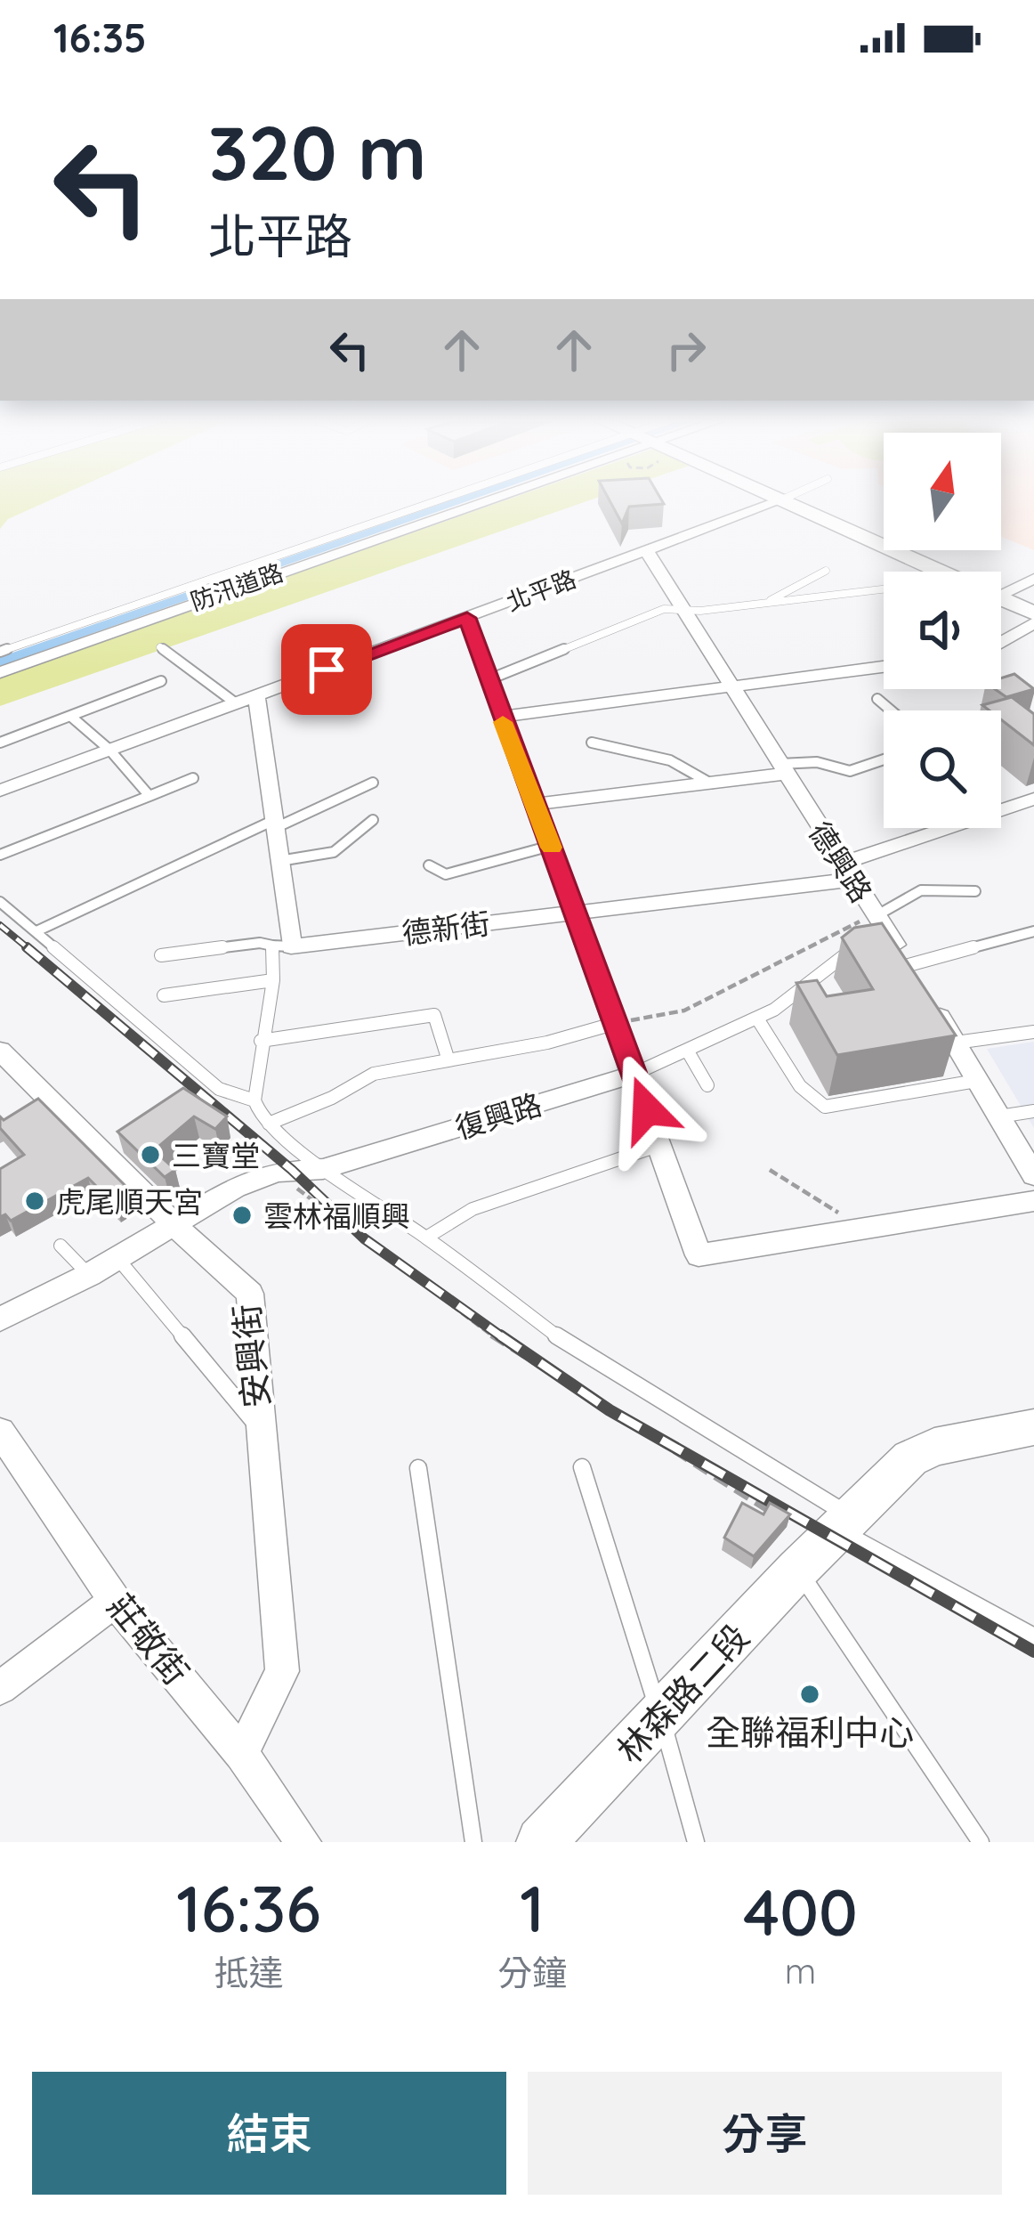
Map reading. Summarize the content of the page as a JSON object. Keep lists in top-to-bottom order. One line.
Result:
{"streets":{"street":["防汛道路","北平路","德興路","德新街","復興路","安興街","莊敬街","林森路二段"]},"crossings":[["北平路","德興路"],["德興路","德新街"],["復興路","安興街"],["安興街","莊敬街"]],"places":["三寶堂","虎尾順天宮","雲林福順興","全聯福利中心"],"north":"top","page":{"status":"16:35","turn":["320 m","北平路"],"eta":["16:36","抵達","1","分鐘","400","m"],"buttons":["結束","分享"]}}
